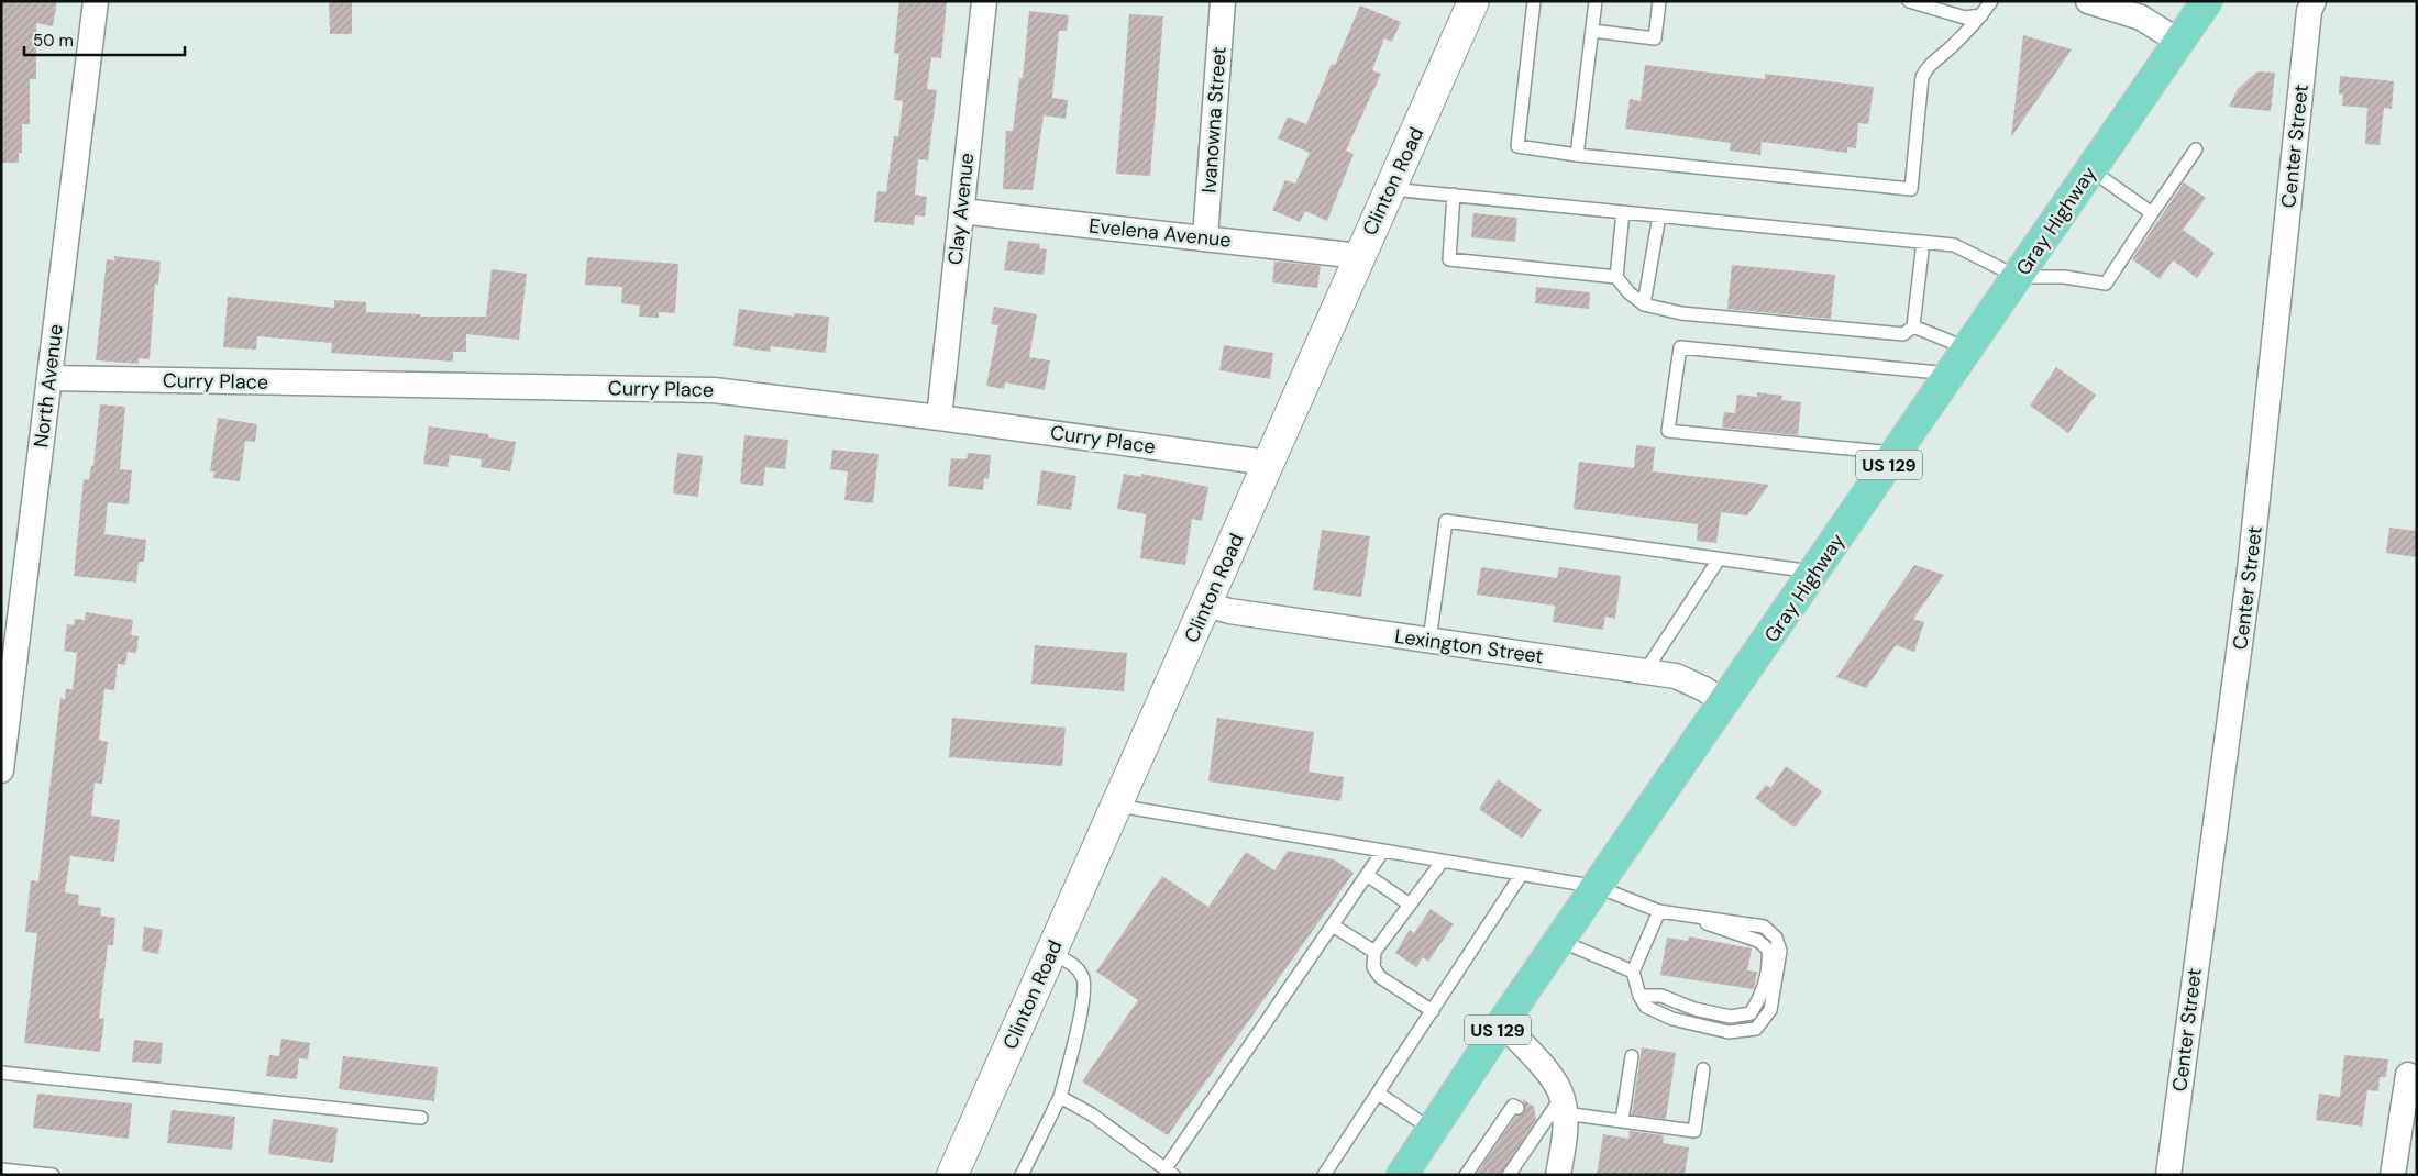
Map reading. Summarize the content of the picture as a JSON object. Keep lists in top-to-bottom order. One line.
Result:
{"streets":{"highway":["Gray Highway","US 129"],"street":["Ivanowna Street","Center Street","Clinton Road","Clay Avenue","Evelena Avenue","Curry Place","North Avenue","Lexington Street"]},"crossings":[["Ivanowna Street","Evelena Avenue"],["Clinton Road","Evelena Avenue"],["Clinton Road","Curry Place"],["Clinton Road","Lexington Street"],["Clay Avenue","Evelena Avenue"],["Clay Avenue","Curry Place"],["Gray Highway","Lexington Street"],["Curry Place","North Avenue"]],"scale_bar":"50 m"}
